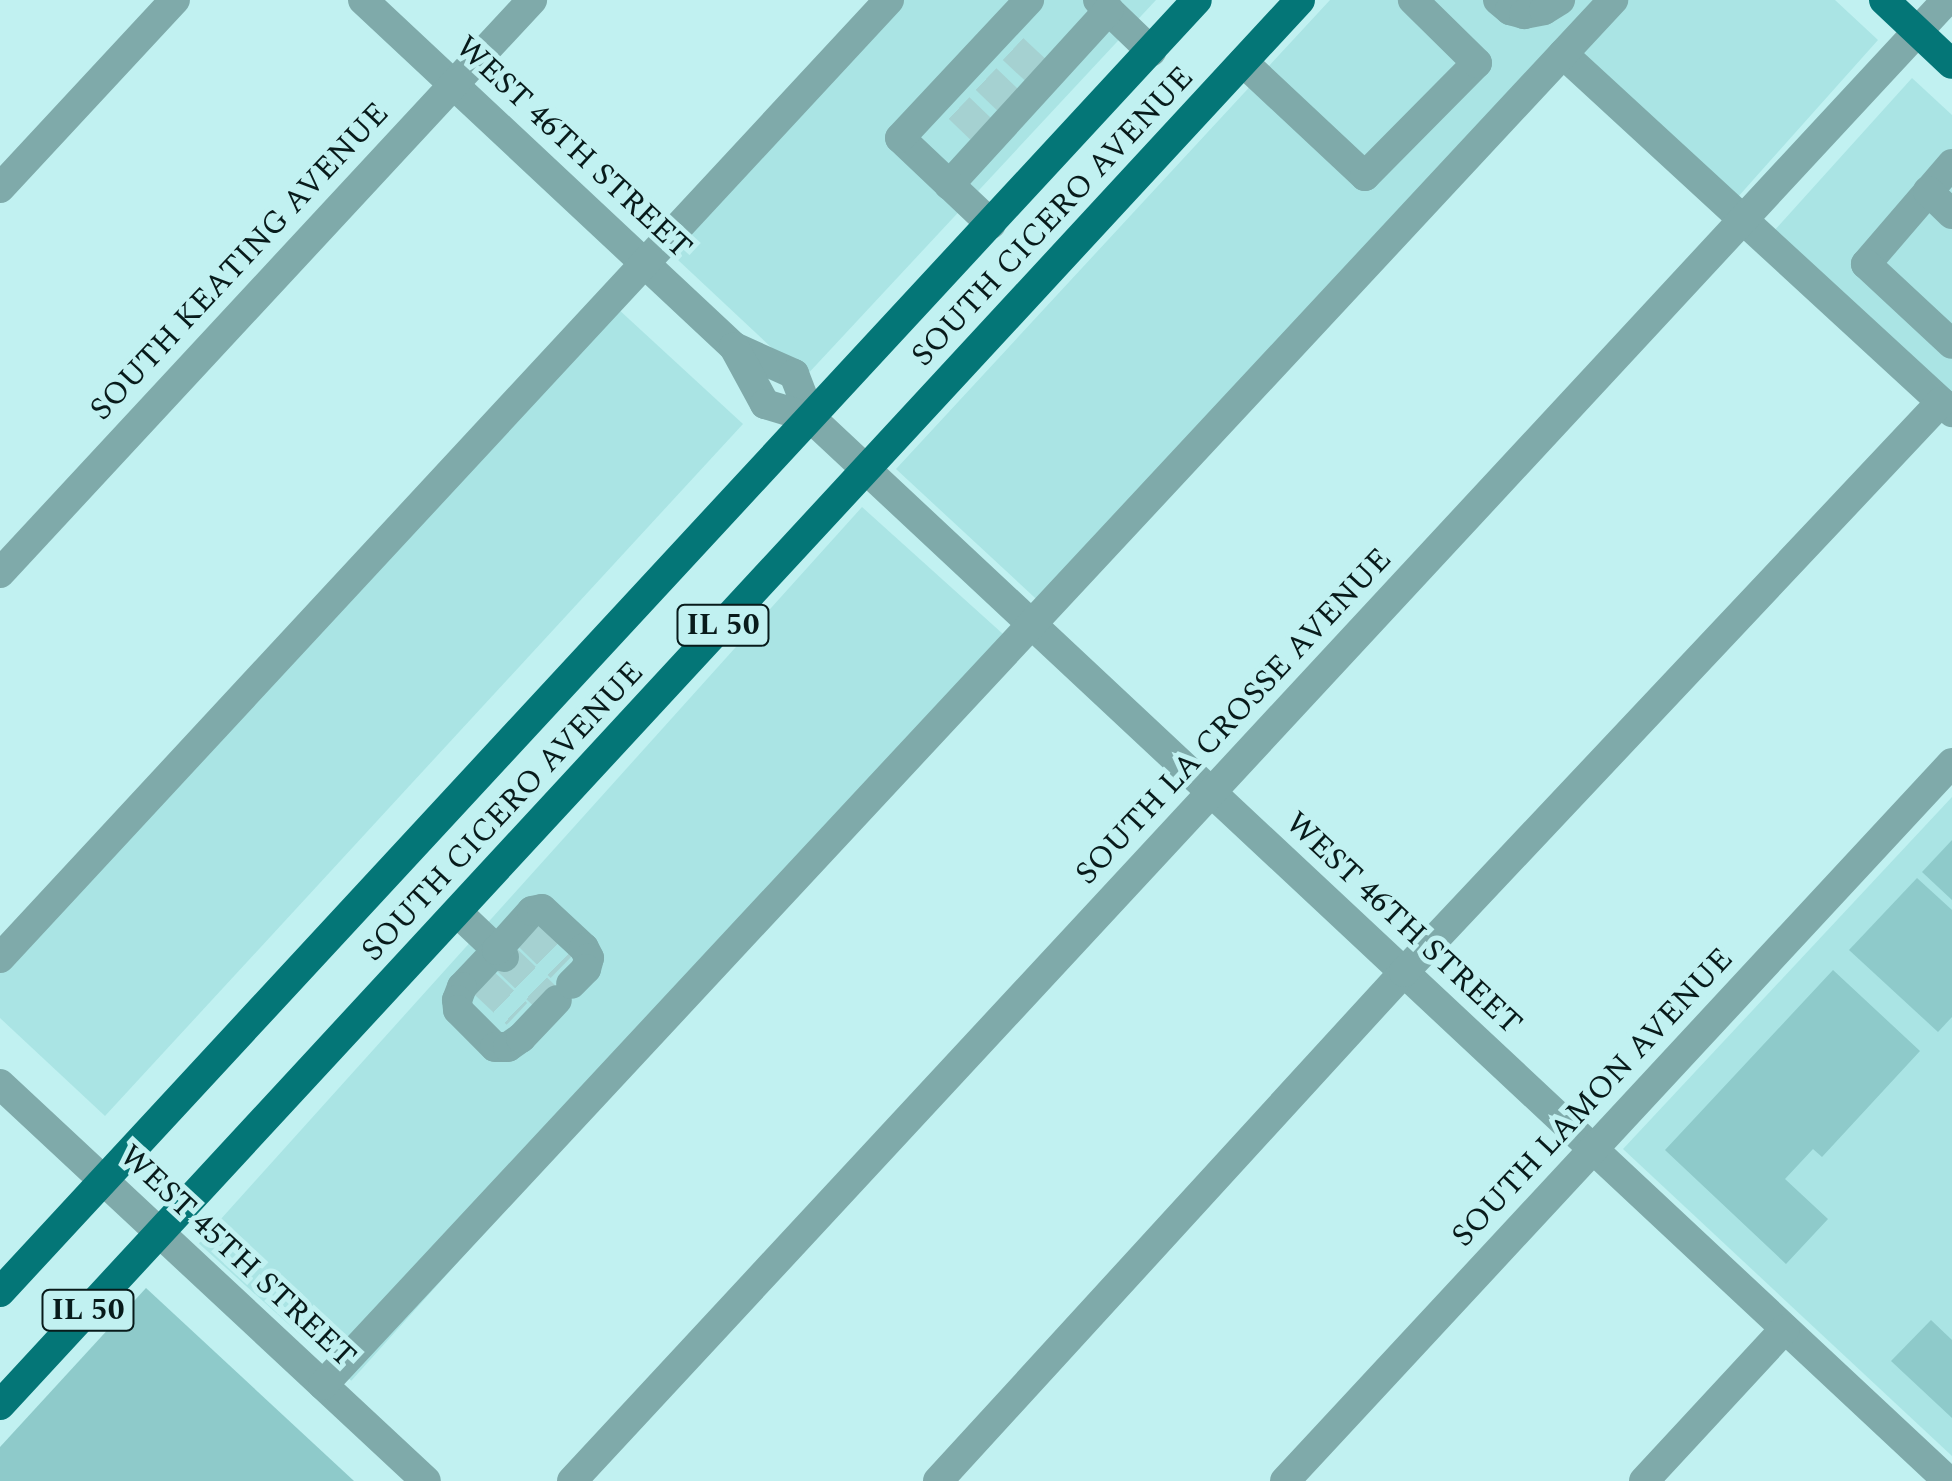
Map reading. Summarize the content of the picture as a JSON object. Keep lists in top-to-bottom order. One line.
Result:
{"streets":{"main road":["SOUTH CICERO AVENUE","IL 50"],"street":["WEST 46TH STREET","SOUTH KEATING AVENUE","SOUTH LA CROSSE AVENUE","SOUTH LAMON AVENUE","WEST 45TH STREET"]},"crossings":[["WEST 46TH STREET","SOUTH CICERO AVENUE"],["WEST 46TH STREET","SOUTH KEATING AVENUE"],["WEST 46TH STREET","SOUTH LA CROSSE AVENUE"],["WEST 46TH STREET","SOUTH LAMON AVENUE"],["SOUTH CICERO AVENUE","WEST 45TH STREET"]]}
